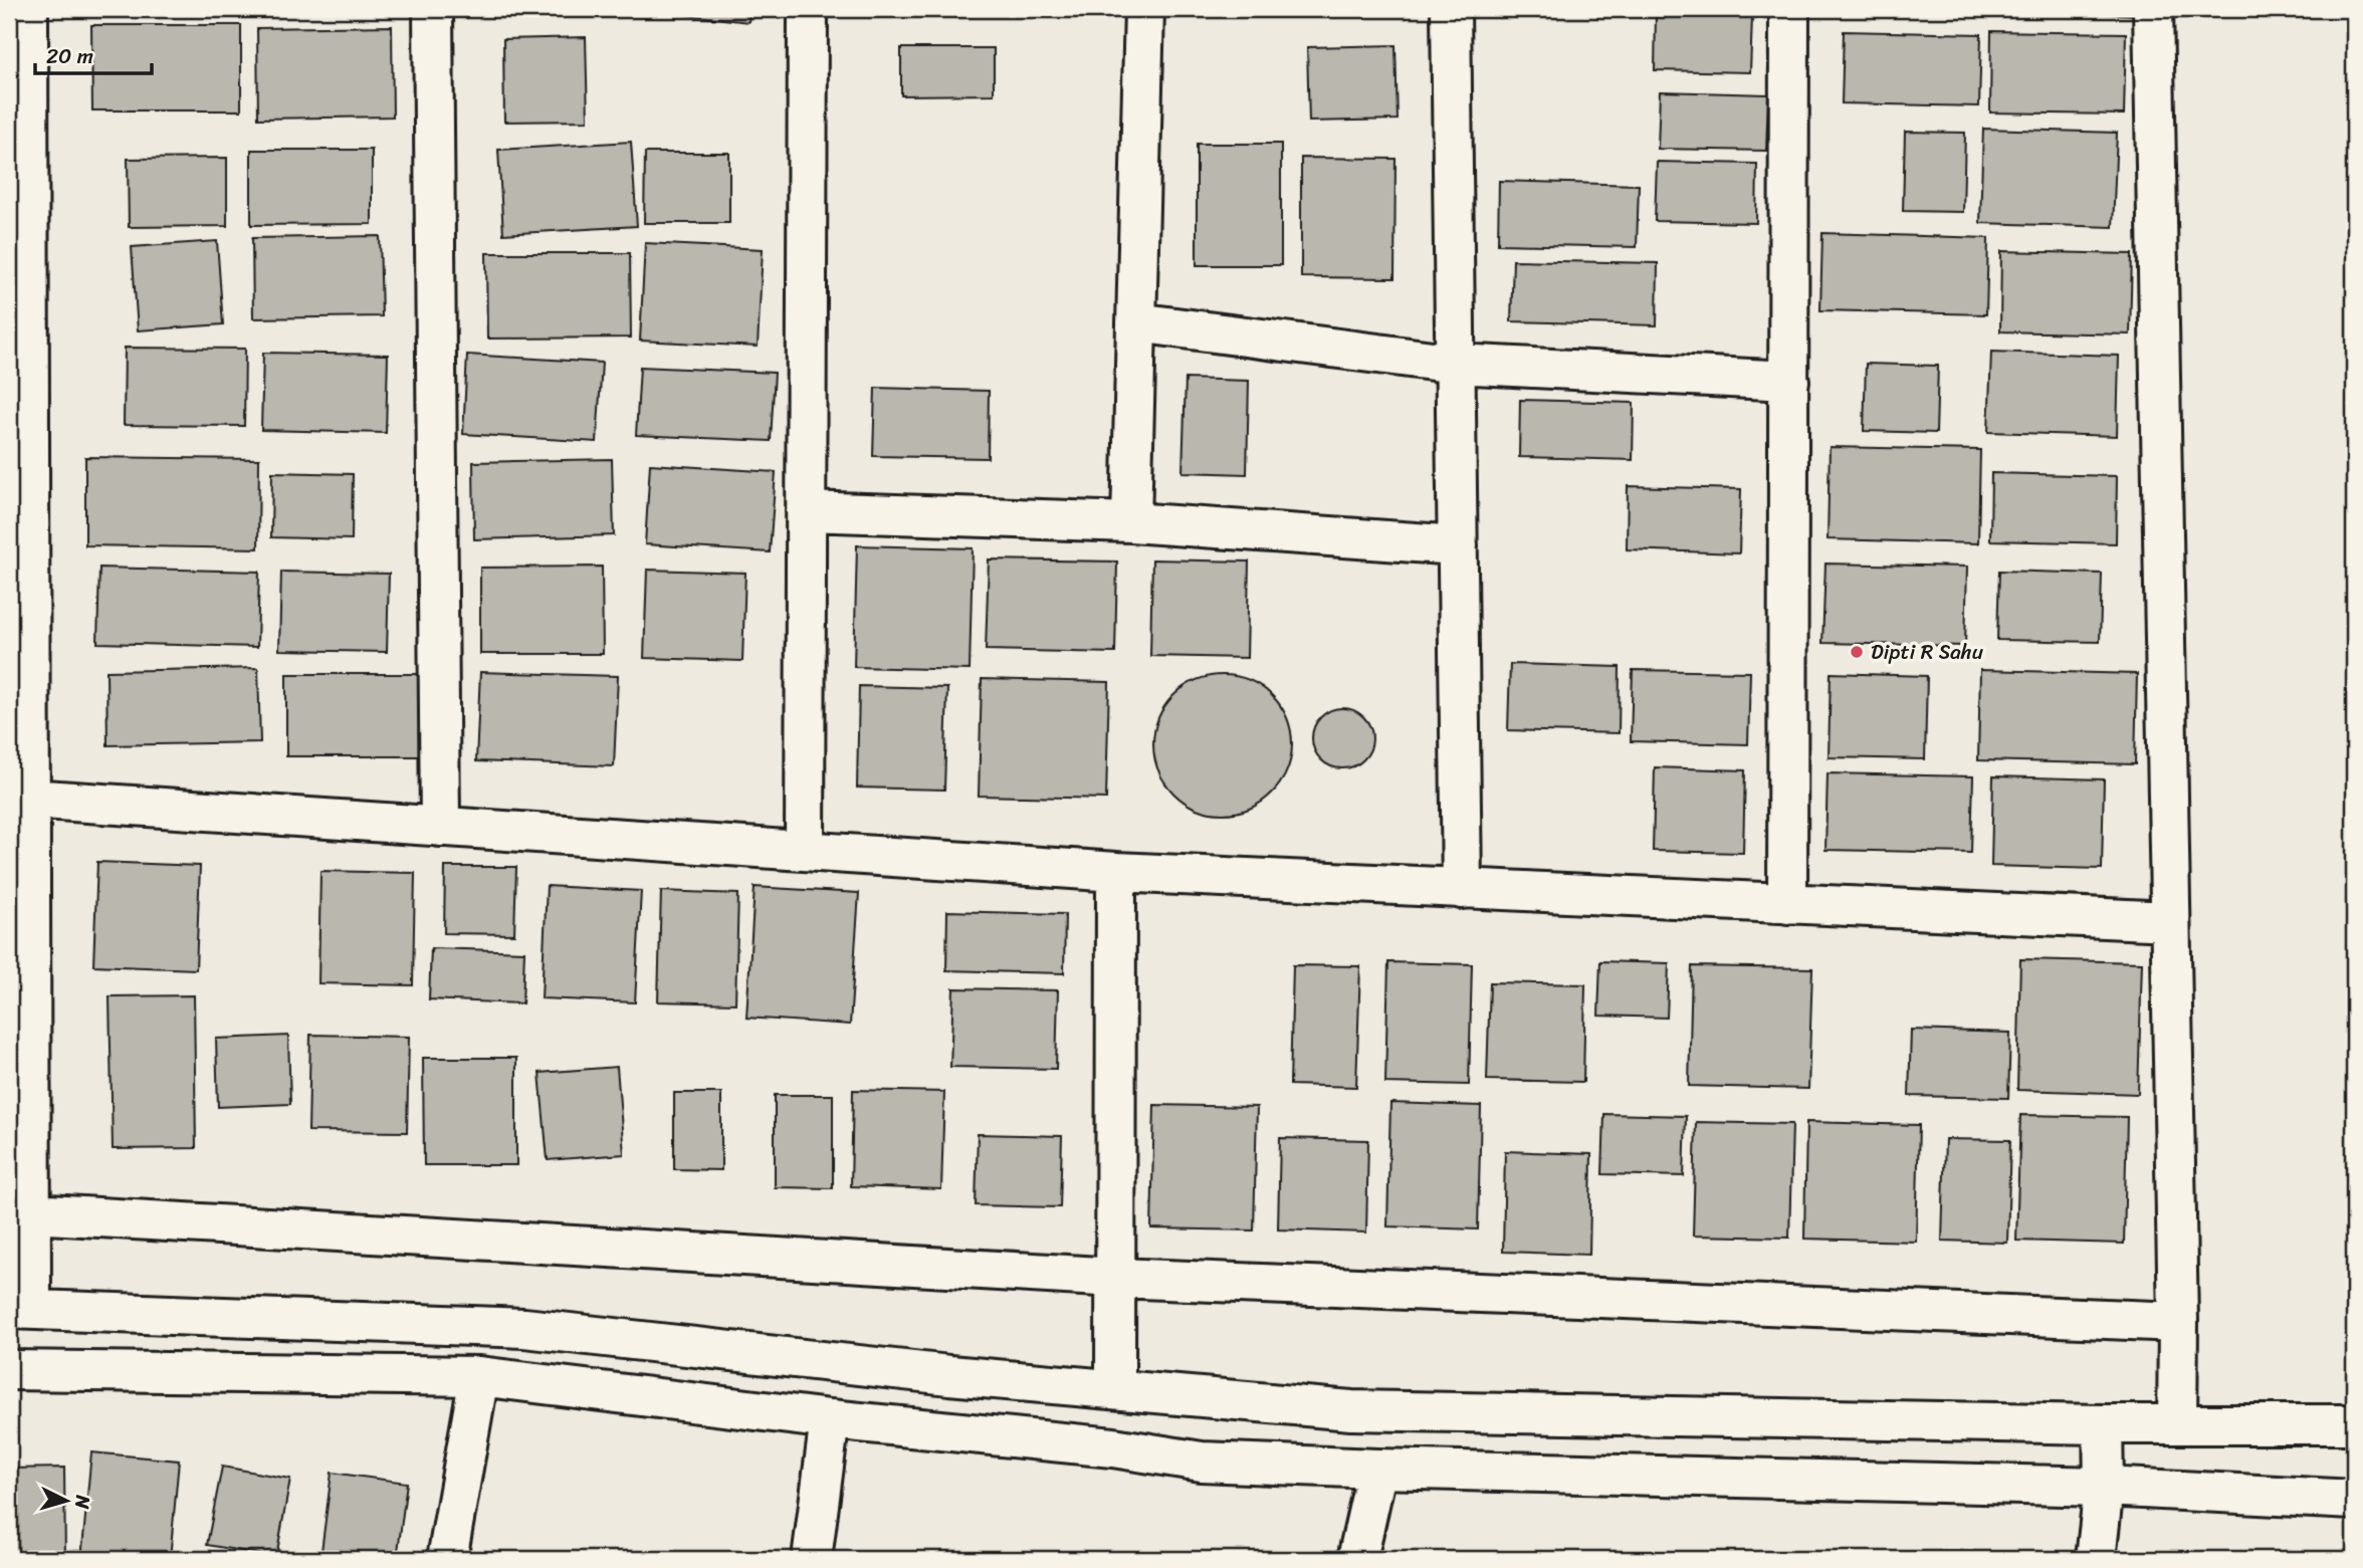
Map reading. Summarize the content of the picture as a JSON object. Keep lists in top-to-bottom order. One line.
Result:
{"places":["Dipti R Sahu"],"scale_bar":"20 m","north":"right"}
